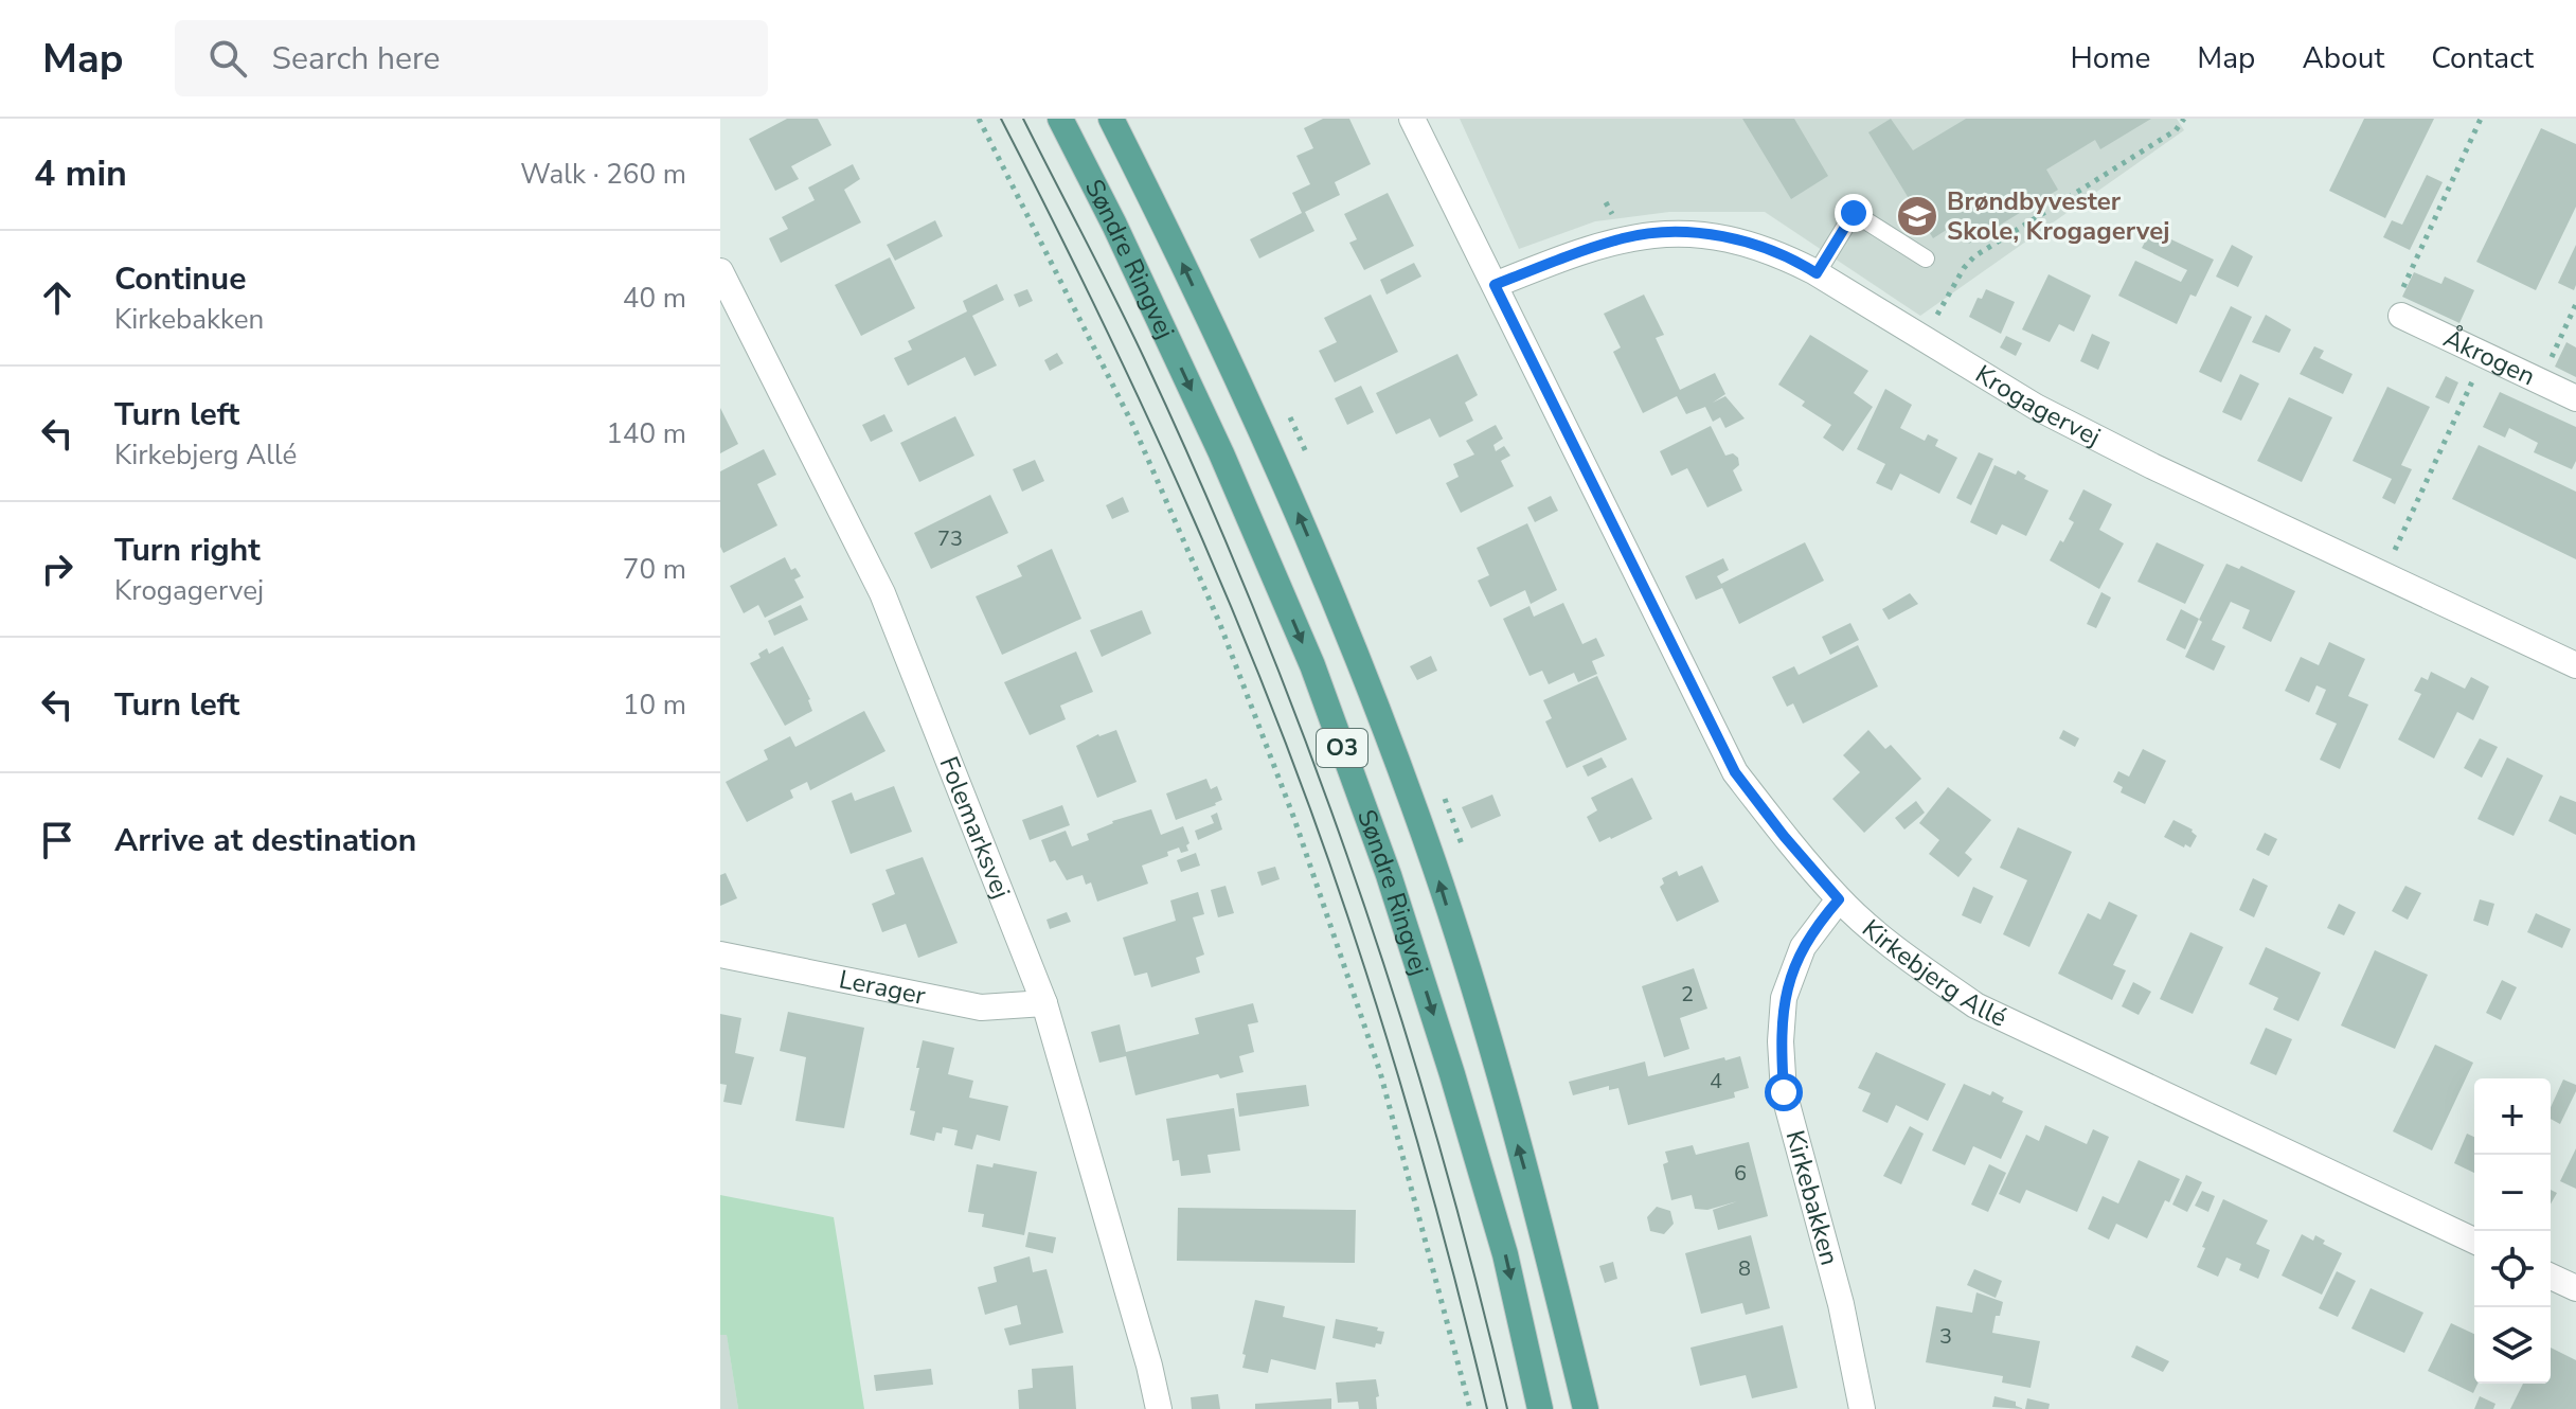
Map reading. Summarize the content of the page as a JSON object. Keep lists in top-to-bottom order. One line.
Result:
{"streets":{"main road":["Søndre Ringvej","O3"],"street":["Åkrogen","Krogagervej","Folemarksvej","Kirkebjerg Allé","Lerager","Kirkebakken"]},"crossings":[["Krogagervej","Kirkebjerg Allé"],["Folemarksvej","Lerager"],["Kirkebjerg Allé","Kirkebakken"]],"places":{"school or university":["Brøndbyvester Skole, Krogagervej"]},"house_numbers":["73","2","4","6","8","3"],"page":{"header":"Map","search":"Search here","nav":["Home","Map","About","Contact"],"heading":["4 min","Walk · 260 m"],"list":[["Continue","Kirkebakken","40 m"],["Turn left","Kirkebjerg Allé","140 m"],["Turn right","Krogagervej","70 m"],["Turn left","10 m"],"Arrive at destination"],"map_buttons":["+","−"]}}
